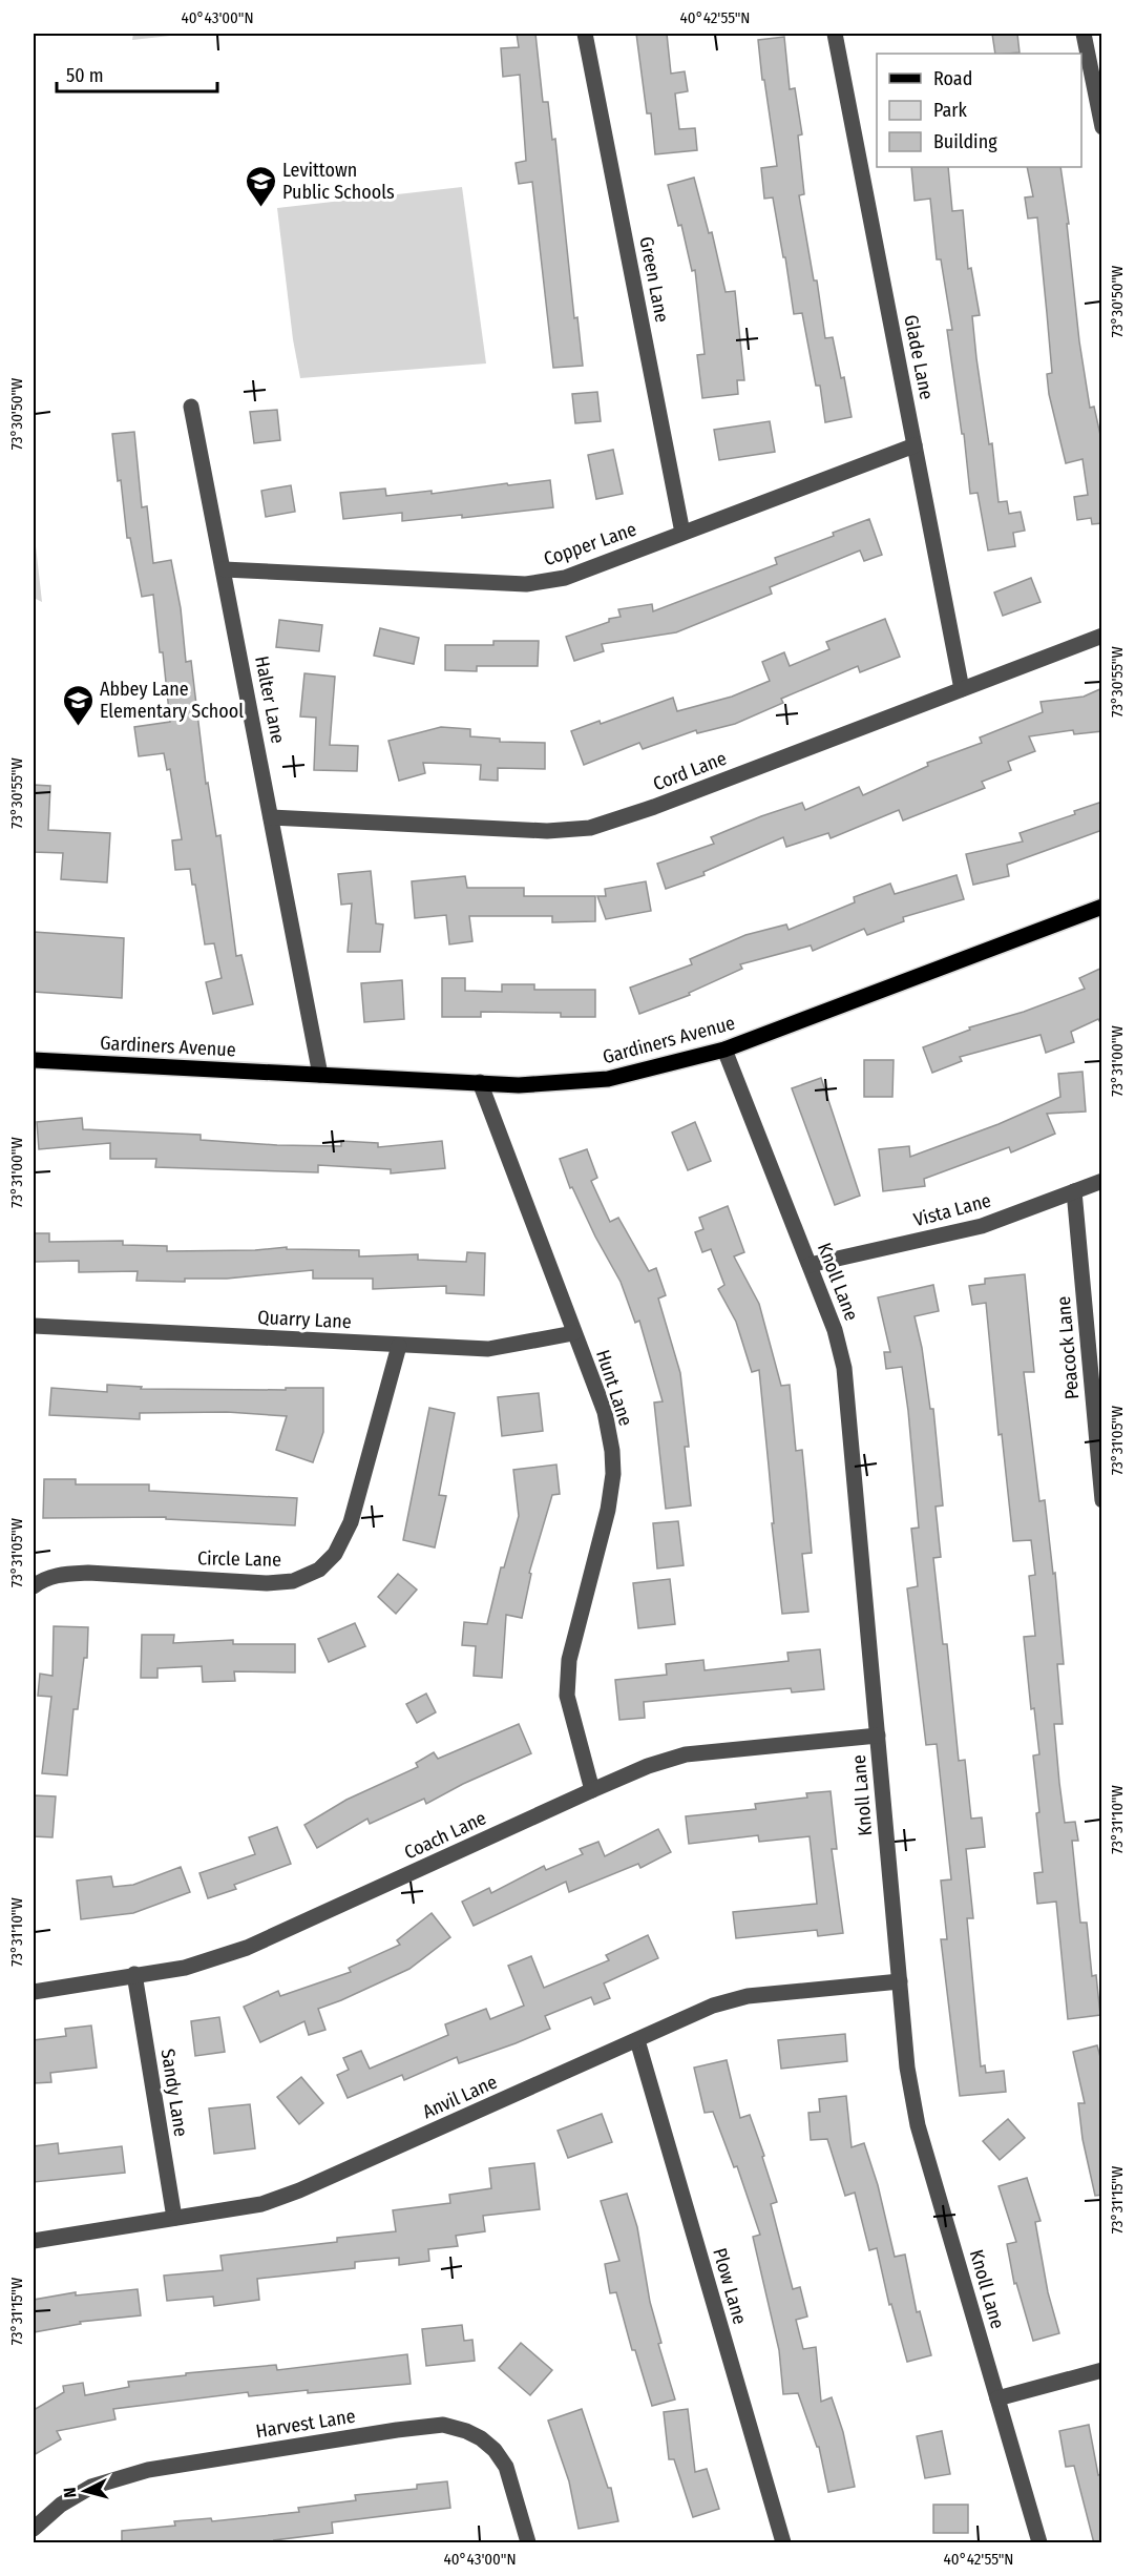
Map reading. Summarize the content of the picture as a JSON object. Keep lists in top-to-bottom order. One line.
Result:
{"streets":{"main road":["Gardiners Avenue"],"street":["Green Lane","Glade Lane","Copper Lane","Halter Lane","Cord Lane","Vista Lane","Knoll Lane","Quarry Lane","Peacock Lane","Hunt Lane","Circle Lane","Coach Lane","Sandy Lane","Anvil Lane","Plow Lane","Harvest Lane"]},"crossings":[["Green Lane","Copper Lane"],["Glade Lane","Copper Lane"],["Glade Lane","Cord Lane"],["Copper Lane","Halter Lane"],["Halter Lane","Cord Lane"],["Halter Lane","Gardiners Avenue"],["Gardiners Avenue","Knoll Lane"],["Gardiners Avenue","Hunt Lane"],["Vista Lane","Knoll Lane"],["Vista Lane","Peacock Lane"],["Knoll Lane","Coach Lane"],["Knoll Lane","Anvil Lane"],["Quarry Lane","Hunt Lane"],["Quarry Lane","Circle Lane"],["Hunt Lane","Coach Lane"],["Coach Lane","Sandy Lane"],["Sandy Lane","Anvil Lane"],["Anvil Lane","Plow Lane"]],"places":{"school or university":["Levittown Public Schools","Abbey Lane Elementary School"]},"legend":["Road","Park","Building"],"scale_bar":"50 m","north":"left","coordinates":["40°43'00\"N","40°42'55\"N","73°30'50\"W","73°30'55\"W","73°31'00\"W","73°31'05\"W","73°31'10\"W","73°31'15\"W"]}
